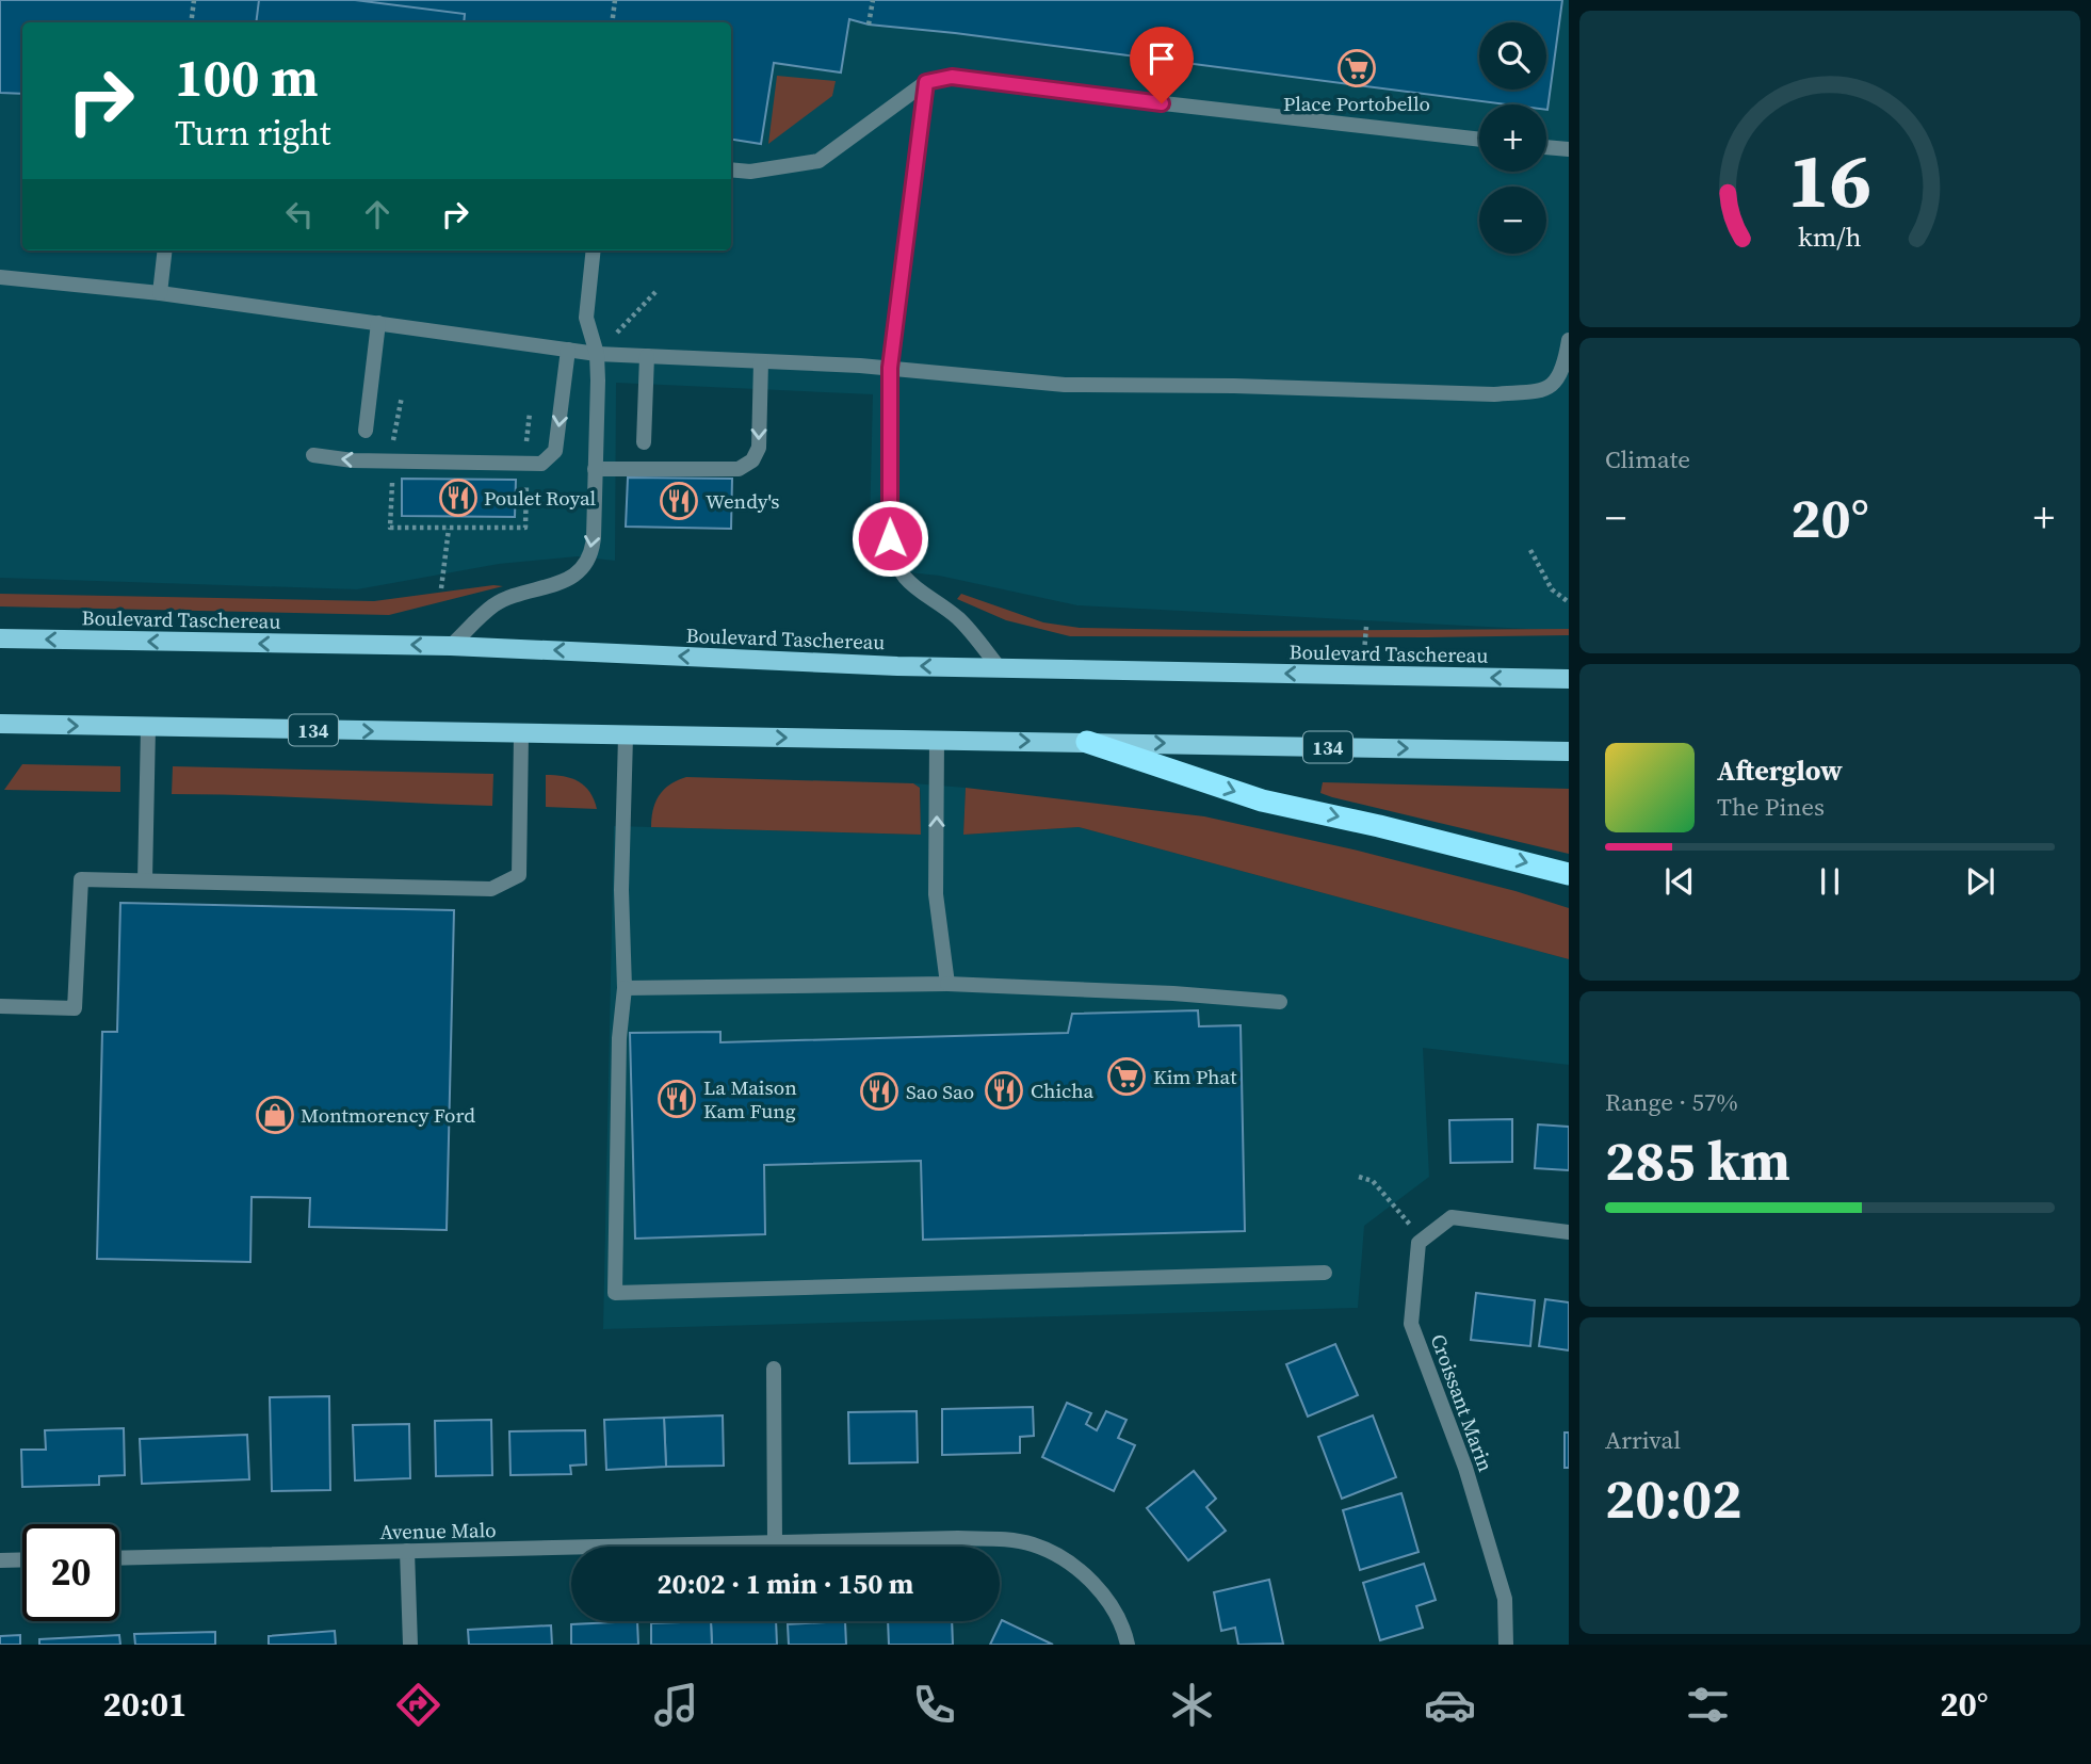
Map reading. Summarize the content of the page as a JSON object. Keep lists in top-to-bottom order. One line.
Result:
{"streets":{"main road":["Boulevard Taschereau","134"],"street":["Croissant Marin","Avenue Malo"]},"places":{"supermarket":["Place Portobello","Kim Phat"],"restaurant":["Poulet Royal","Wendy's","Chicha","Sao Sao","La Maison Kam Fung"],"shop":["Montmorency Ford"]},"page":{"map_buttons":["+","−"],"turn":["100 m","Turn right"],"tile":["Climate",["Range · 57%","285 km"],["Arrival","20:02"]],"heat":["−","20°","+"],"song":["Afterglow","The Pines"],"limit":"20","trip":"20:02 · 1 min · 150 m","tabs":["20:01","20°"],"gauge":["16","km/h"]}}
